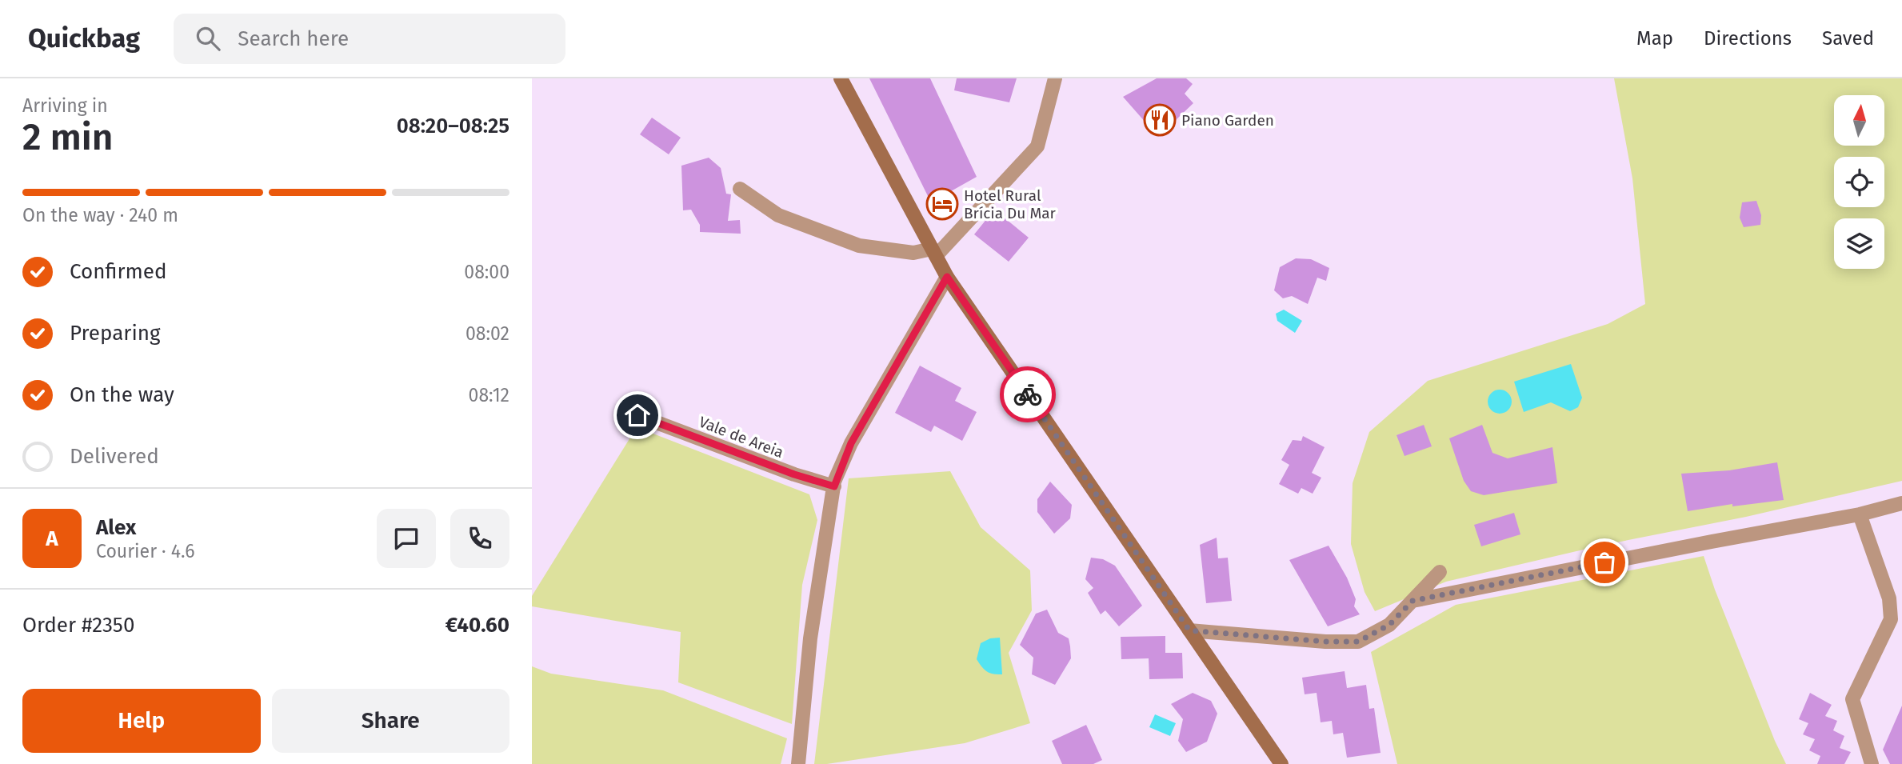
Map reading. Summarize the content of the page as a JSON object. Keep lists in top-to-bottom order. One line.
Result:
{"streets":{"street":["Vale de Areia"]},"places":{"restaurant":["Piano Garden"],"hotel":["Hotel Rural Brícia Du Mar"]},"north":"top","page":{"header":"Quickbag","search":"Search here","nav":["Map","Directions","Saved"],"heading":["2 min","Arriving in","08:20–08:25"],"panel":["Alex","Courier · 4.6","Order #2350","€40.60"],"bar":"On the way · 240 m","list":[["Confirmed","08:00"],["Preparing","08:02"],["On the way","08:12"],"Delivered"],"round":"A","buttons":["Help","Share"]}}
